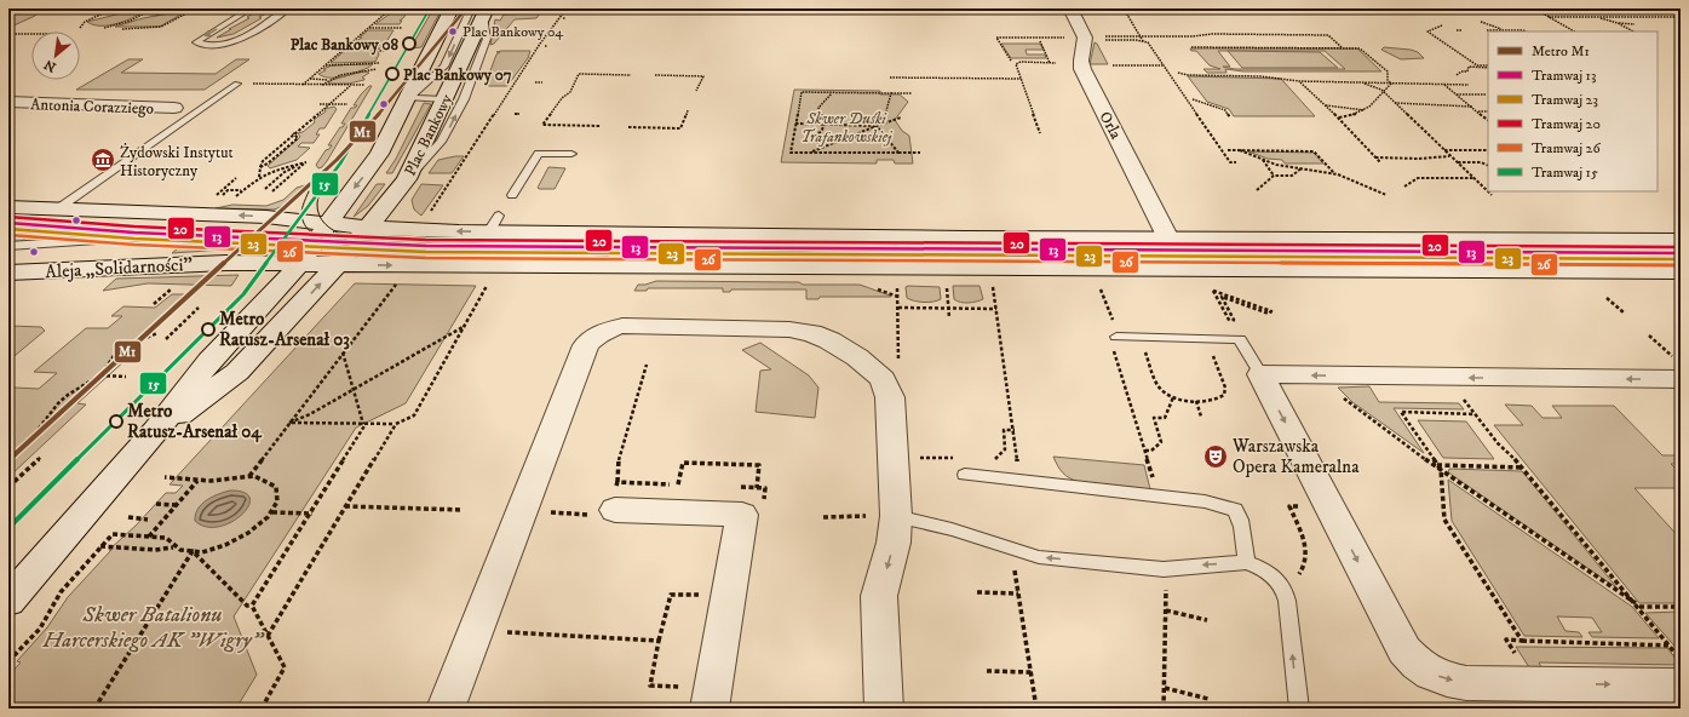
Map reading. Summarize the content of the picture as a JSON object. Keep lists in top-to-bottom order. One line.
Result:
{"streets":{"main road":["Antonia Corazziego","Orla","Plac Bankowy","Aleja „Solidarności”"]},"crossings":[["Plac Bankowy","Aleja „Solidarności”"]],"parks":["Skwer Duśki Trafankowskiej","Skwer Batalionu Harcerskiego AK \"Wigry\""],"places":{"other":["Plac Bankowy 04","Plac Bankowy 08","Plac Bankowy 07","Metro Ratusz-Arsenał 03","Metro Ratusz-Arsenał 04"],"museum":["Żydowski Instytut Historyczny"],"theatre":["Warszawska Opera Kameralna"]},"lines":["metro line M1","tram line 15","tram line 20","tram line 13","tram line 23","tram line 26"],"legend":["Metro M1","Tramwaj 13","Tramwaj 23","Tramwaj 20","Tramwaj 26","Tramwaj 15"],"north":"bottom left"}
